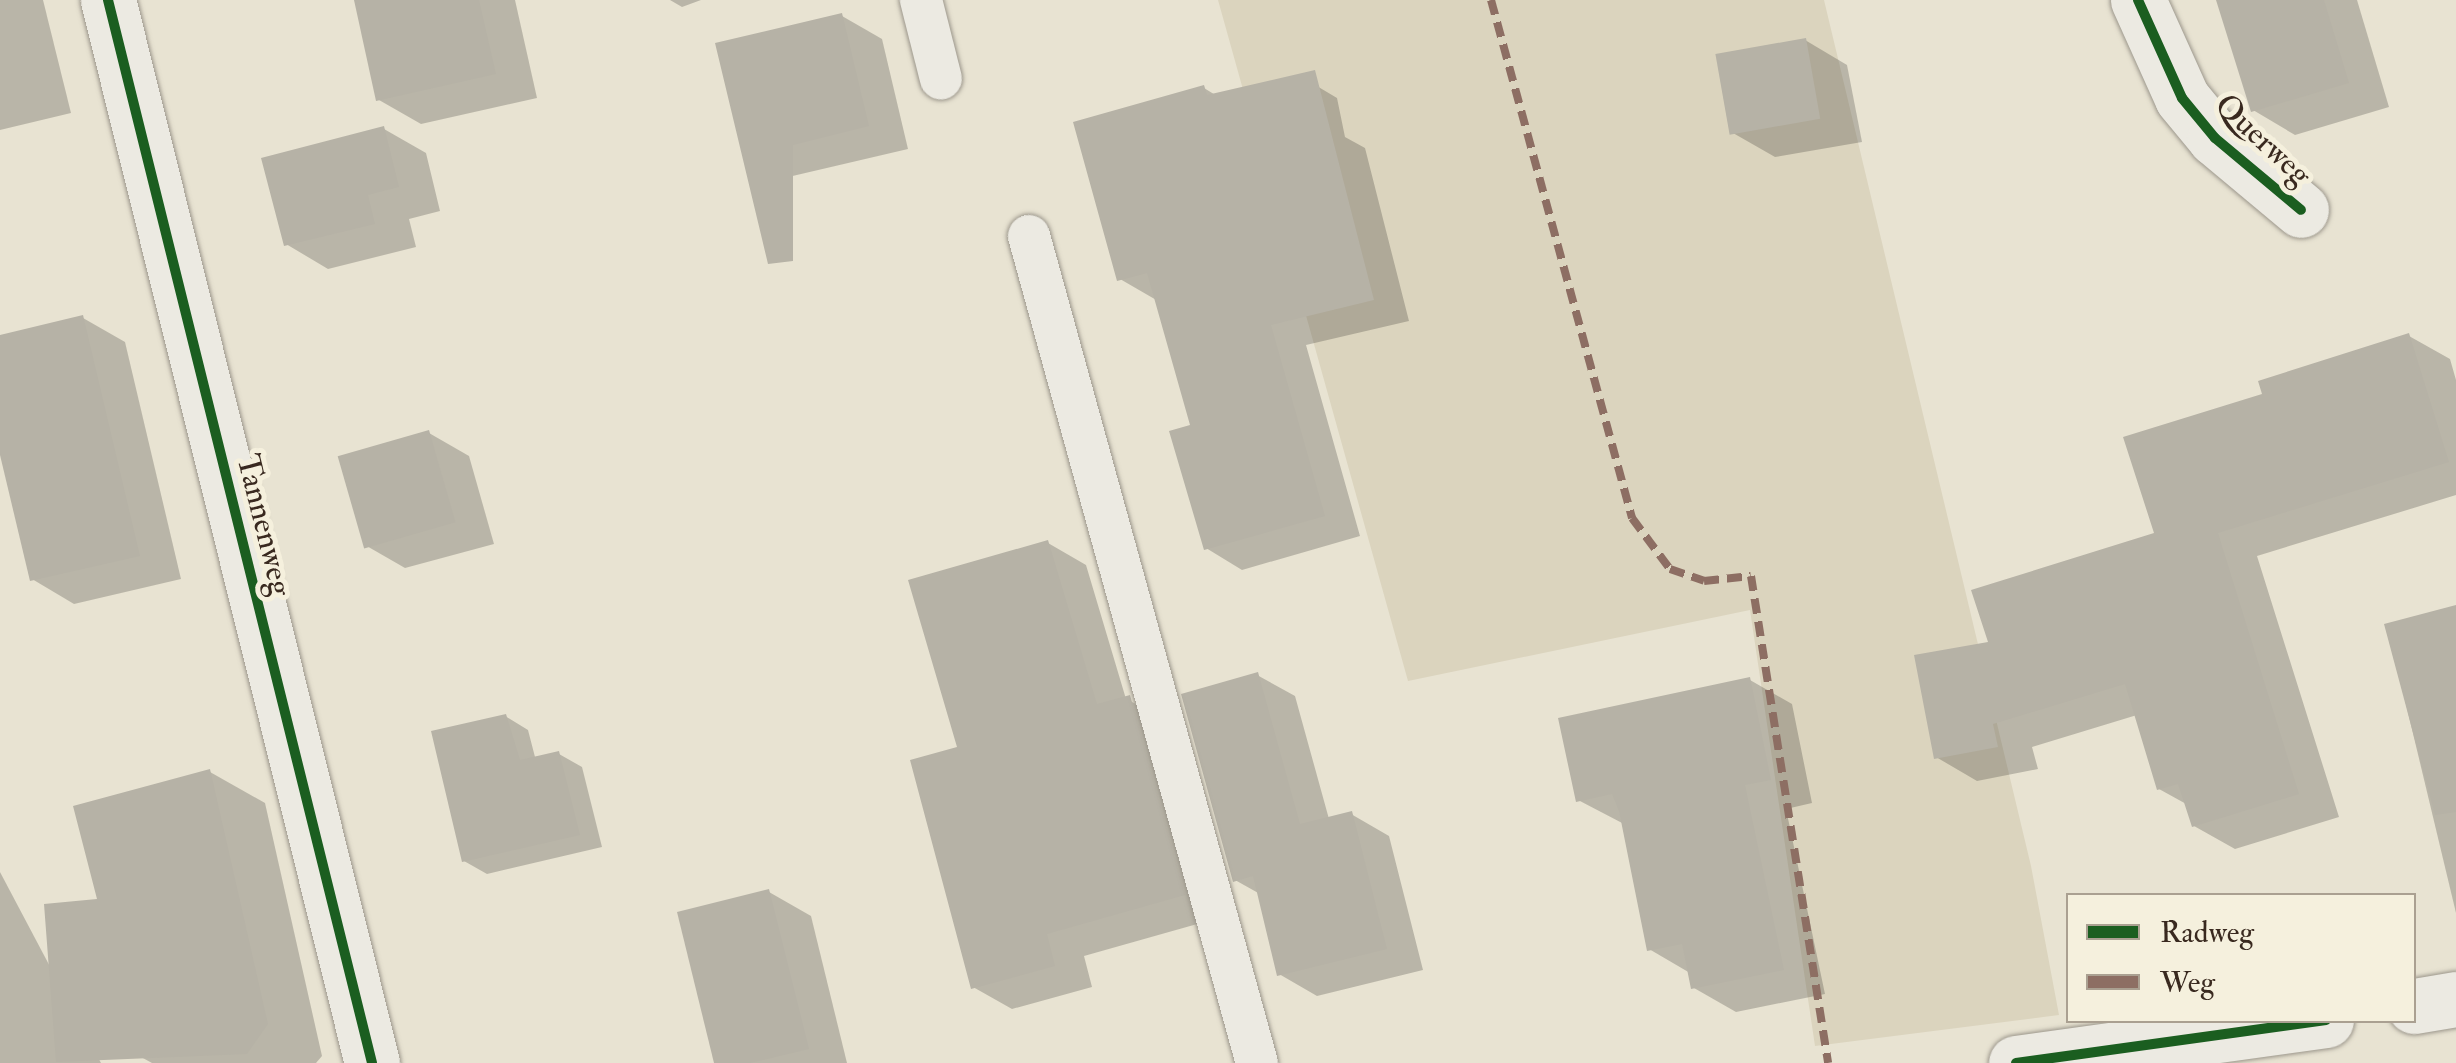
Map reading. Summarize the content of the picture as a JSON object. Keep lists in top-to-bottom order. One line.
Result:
{"streets":{"street":["Querweg","Tannenweg"]},"legend":["Radweg","Weg"]}
